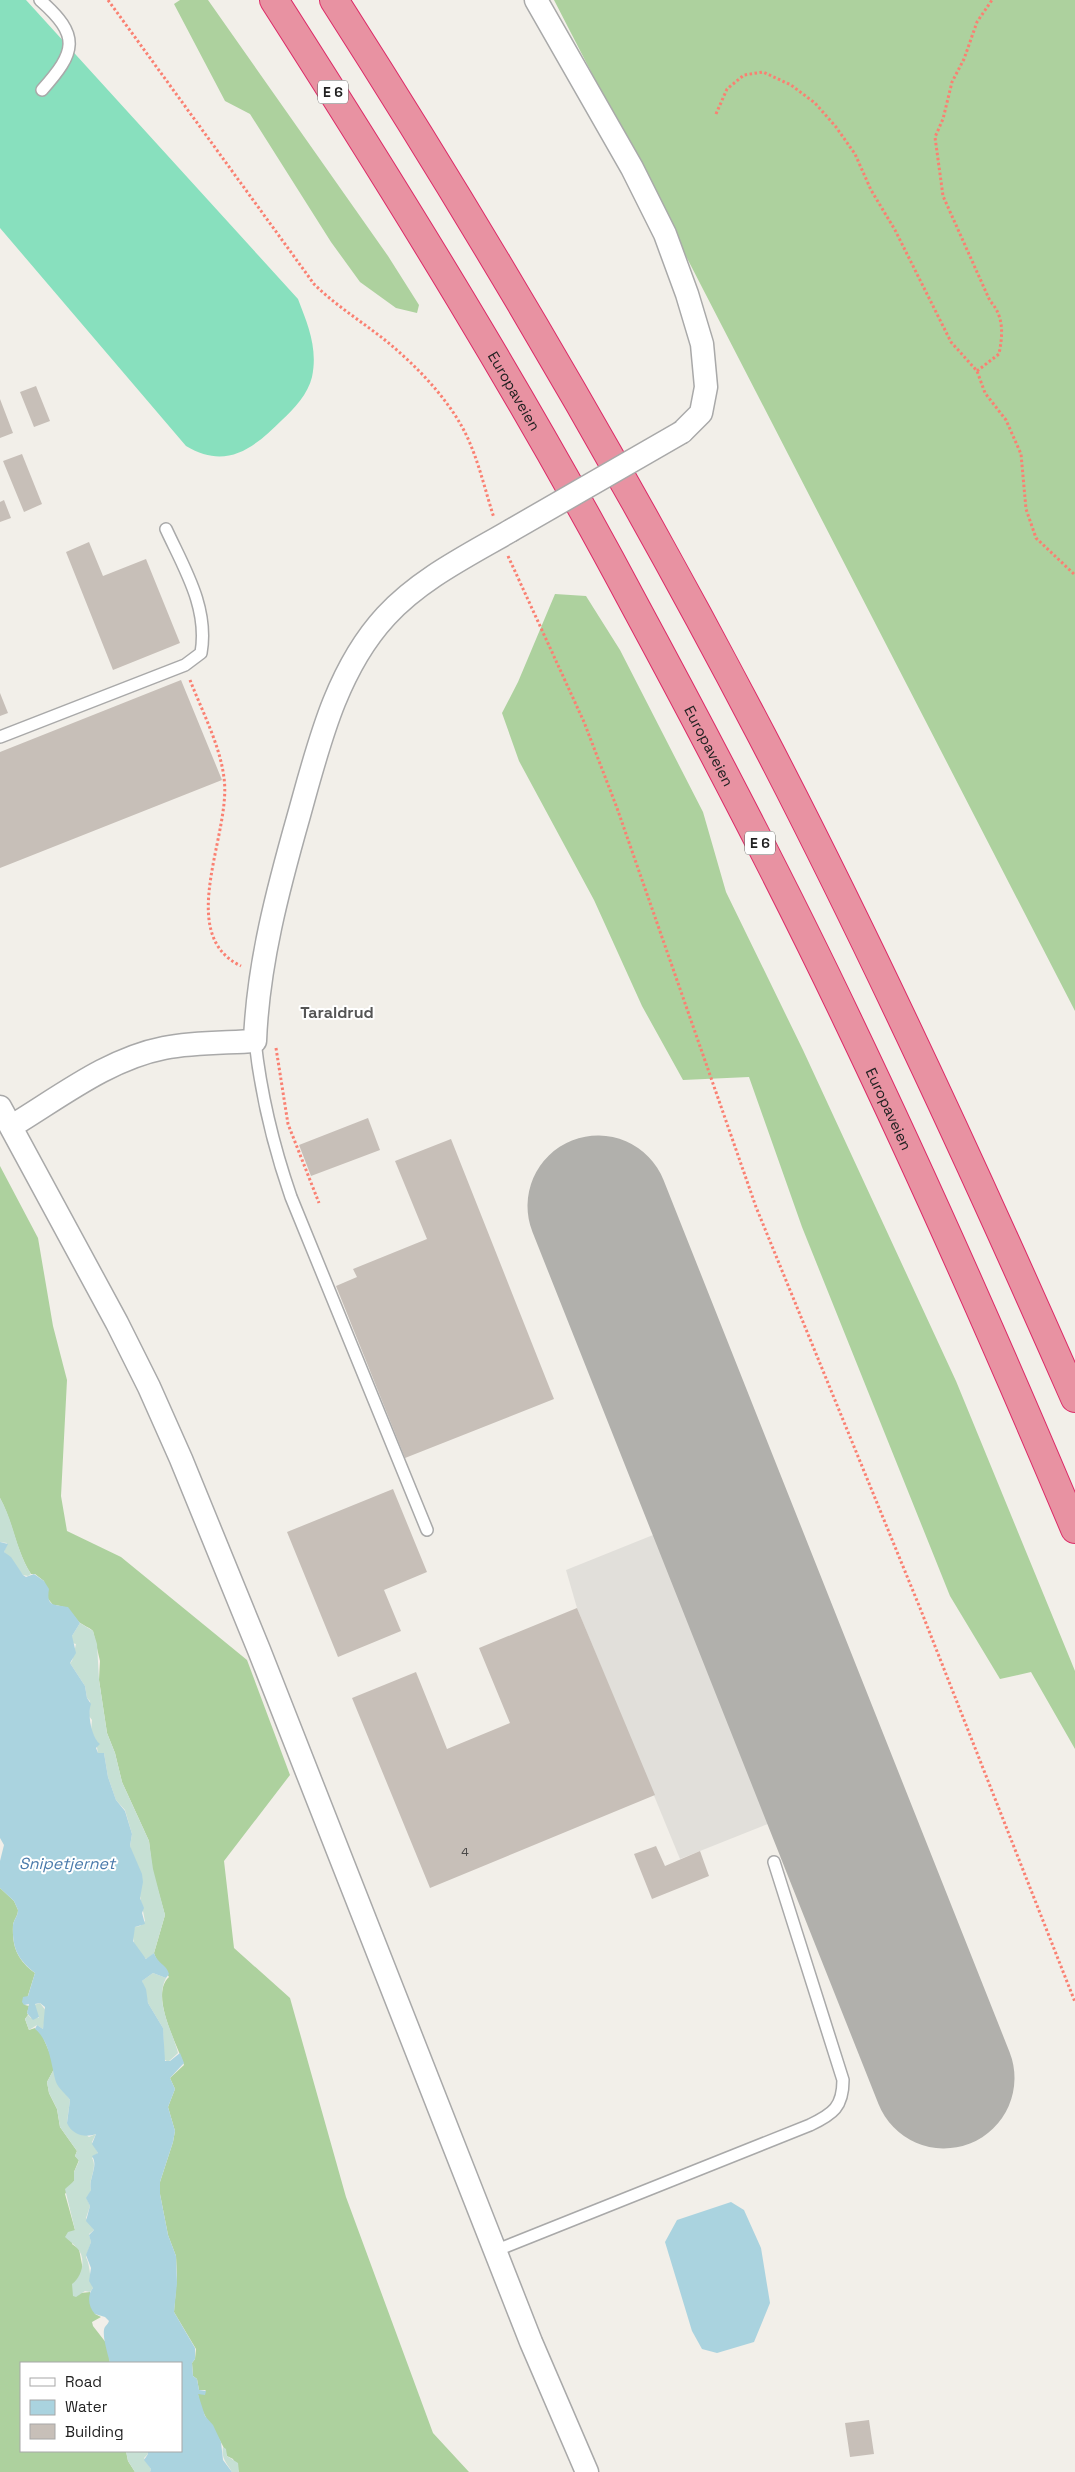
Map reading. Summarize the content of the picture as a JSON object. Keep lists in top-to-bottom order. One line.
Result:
{"streets":{"highway":["E 6","Europaveien"]},"districts":["Taraldrud"],"water":["Snipetjernet"],"house_numbers":["4"],"legend":["Road","Water","Building"]}
